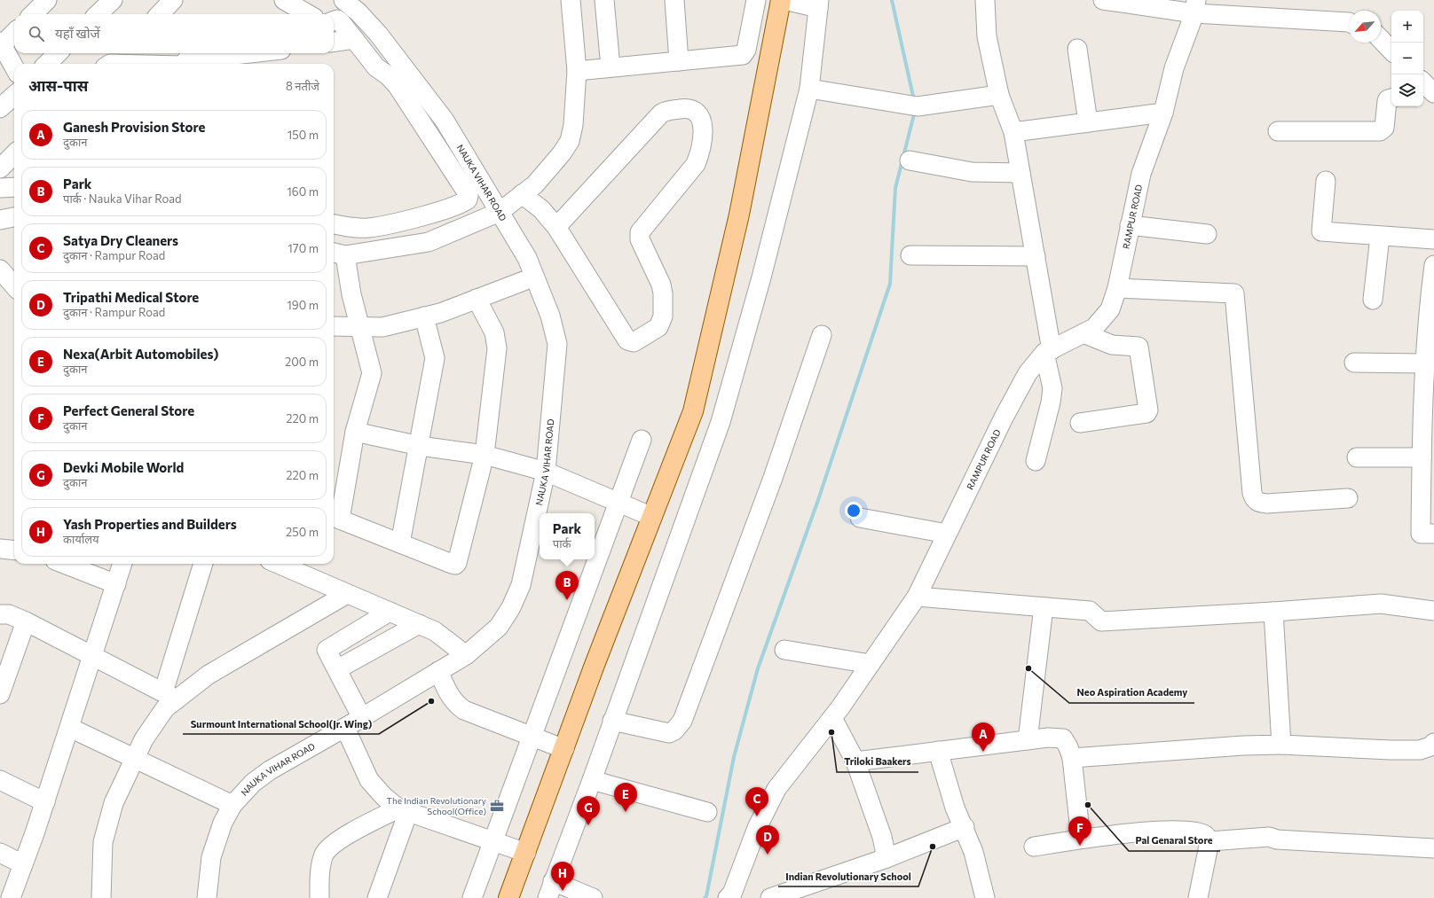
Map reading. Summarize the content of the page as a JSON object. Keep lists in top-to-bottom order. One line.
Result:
{"streets":{"street":["NAUKA VIHAR ROAD","RAMPUR ROAD"]},"places":{"other":["Neo Aspiration Academy","Surmount International School(Jr. Wing)","Triloki Baakers","Pal Genaral Store","Indian Revolutionary School"],"office":["The Indian Revolutionary School(Office)"]},"north":"bottom left","page":{"map_buttons":["+","−"],"search":"यहाँ खोजें","heading":["आस-पास","8 नतीजे"],"list":[{"mark":"A","name":"Ganesh Provision Store","note":"दुकान","value":"150 m"},{"mark":"B","name":"Park","note":"पार्क · Nauka Vihar Road","value":"160 m"},{"mark":"C","name":"Satya Dry Cleaners","note":"दुकान · Rampur Road","value":"170 m"},{"mark":"D","name":"Tripathi Medical Store","note":"दुकान · Rampur Road","value":"190 m"},{"mark":"E","name":"Nexa(Arbit Automobiles)","note":"दुकान","value":"200 m"},{"mark":"F","name":"Perfect General Store","note":"दुकान","value":"220 m"},{"mark":"G","name":"Devki Mobile World","note":"दुकान","value":"220 m"},{"mark":"H","name":"Yash Properties and Builders","note":"कार्यालय","value":"250 m"}],"popup":["Park","पार्क"],"pins":["B","A","E","C","G","F","D","H"]}}
